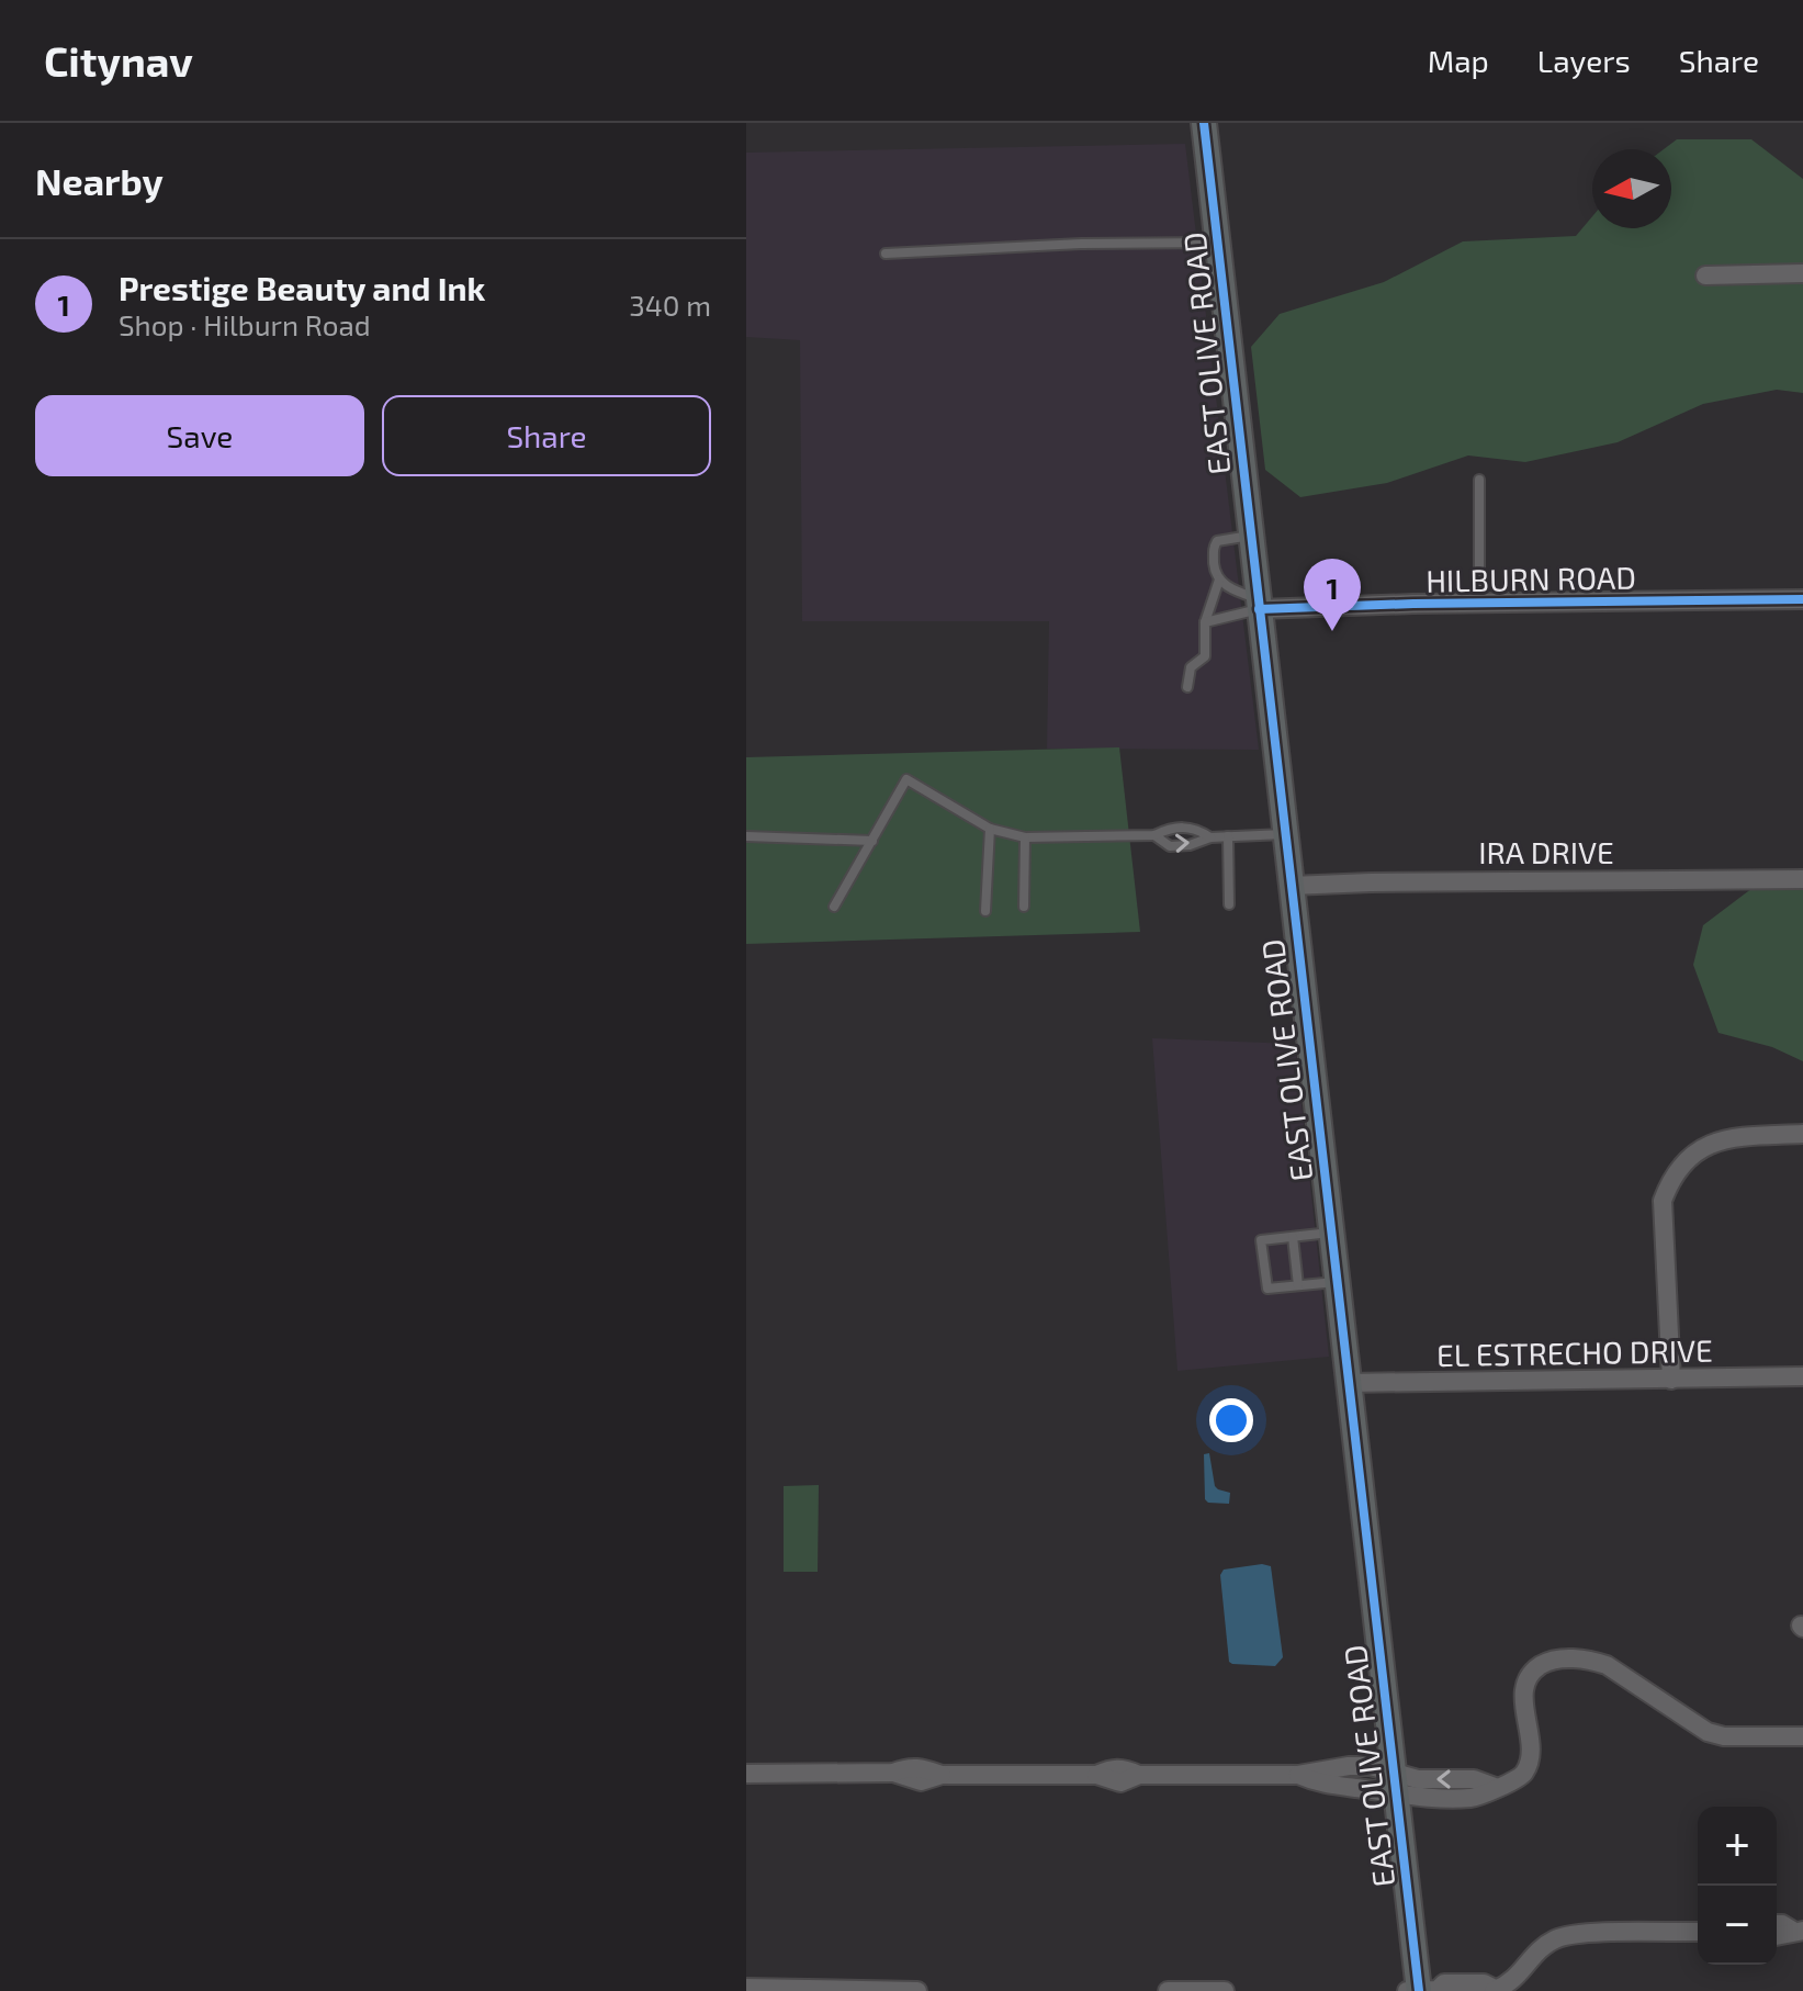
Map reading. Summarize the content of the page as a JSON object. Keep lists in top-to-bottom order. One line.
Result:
{"streets":{"street":["EAST OLIVE ROAD","HILBURN ROAD","IRA DRIVE","EL ESTRECHO DRIVE"]},"crossings":[["EAST OLIVE ROAD","HILBURN ROAD"],["EAST OLIVE ROAD","IRA DRIVE"],["EAST OLIVE ROAD","EL ESTRECHO DRIVE"]],"north":"left","page":{"header":"Citynav","nav":["Map","Layers","Share"],"heading":"Nearby","list":[{"mark":"1","name":"Prestige Beauty and Ink","note":"Shop · Hilburn Road","value":"340 m"}],"buttons":["Save","Share"],"pins":"1","map_buttons":["+","−"]}}
